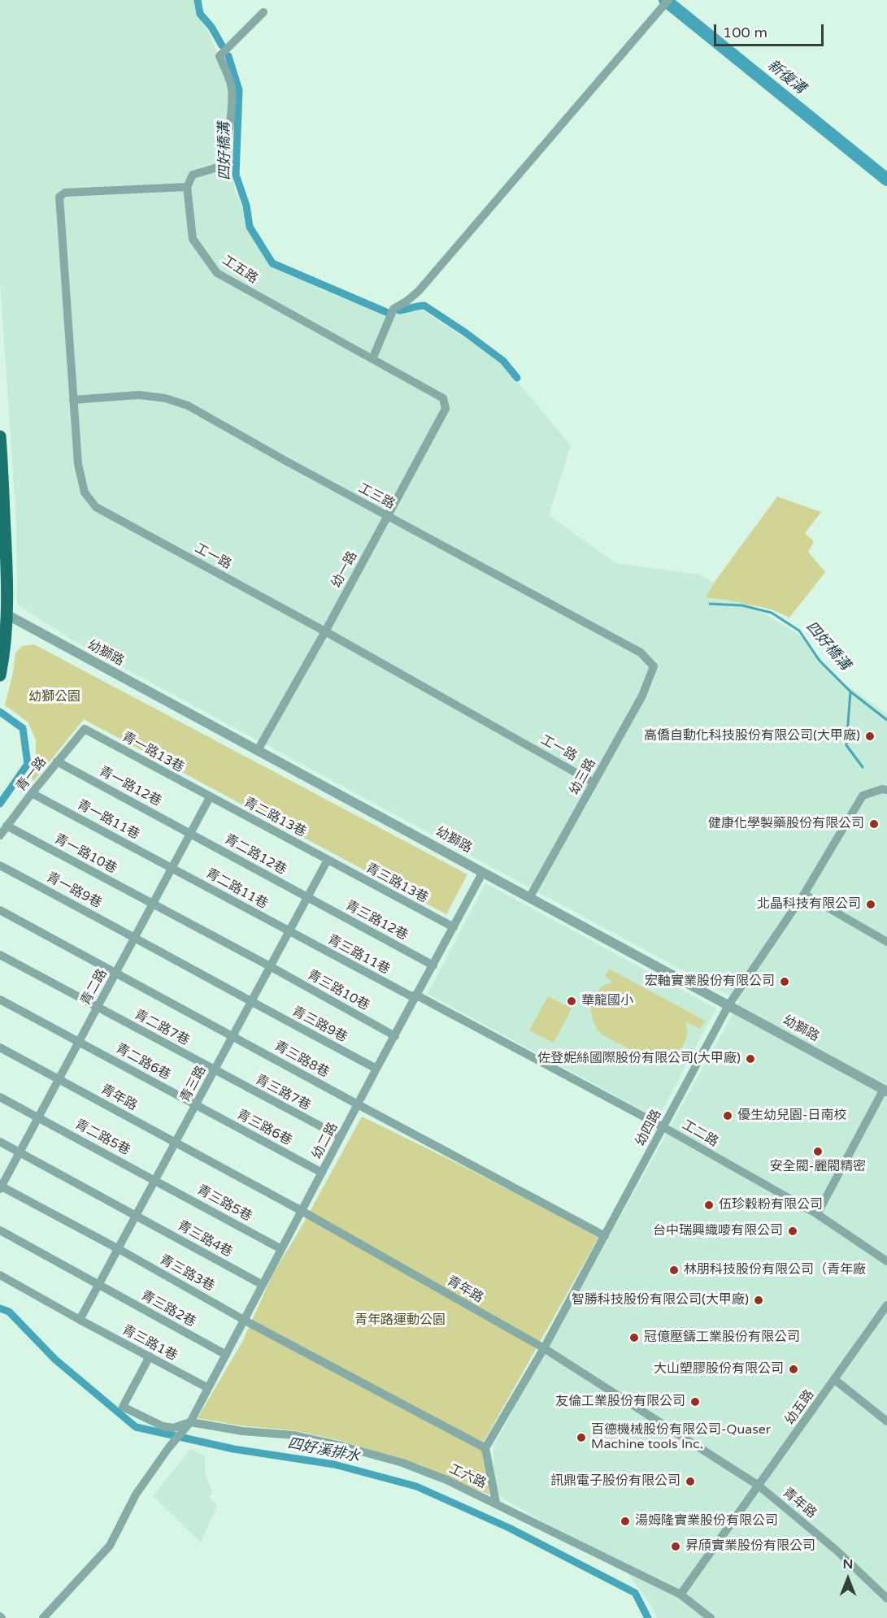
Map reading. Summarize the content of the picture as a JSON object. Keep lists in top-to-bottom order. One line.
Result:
{"streets":{"street":["工五路","工三路","工一路","幼一路","幼獅路","青一路13巷","青一路","幼三路","青一路12巷","青二路13巷","青一路11巷","青一路10巷","青二路12巷","青三路13巷","青二路11巷","青一路9巷","青三路12巷","青三路11巷","青二路","青三路10巷","青三路9巷","青二路7巷","青三路8巷","青二路6巷","青三路","青三路7巷","青年路","青三路6巷","幼四路","工二路","青二路5巷","幼二路","青三路5巷","青三路4巷","青三路3巷","青三路2巷","青三路1巷","幼五路","工六路"]},"crossings":[["工五路","工一路"],["工五路","幼一路"],["工三路","工一路"],["工三路","幼一路"],["工三路","幼三路"],["工一路","幼一路"],["工一路","幼三路"],["幼一路","幼獅路"],["幼獅路","幼三路"],["幼獅路","幼四路"],["幼獅路","幼二路"],["青一路13巷","青一路"],["青一路13巷","青二路13巷"],["青一路13巷","青二路"],["青一路","青一路12巷"],["青一路","青一路11巷"],["青一路","青一路10巷"],["青一路12巷","青二路12巷"],["青一路12巷","青二路"],["青二路13巷","青三路13巷"],["青二路13巷","青二路"],["青二路13巷","青三路"],["青一路11巷","青二路11巷"],["青一路11巷","青二路"],["青一路10巷","青二路"],["青一路10巷","青三路10巷"],["青一路10巷","青三路"],["青二路12巷","青三路12巷"],["青二路12巷","青二路"],["青二路12巷","青三路"],["青三路13巷","青三路"],["青三路13巷","幼二路"],["青二路11巷","青三路11巷"],["青二路11巷","青二路"],["青二路11巷","青三路"],["青一路9巷","青二路"],["青一路9巷","青三路9巷"],["青一路9巷","青三路"],["青三路12巷","青三路"],["青三路12巷","幼二路"],["青三路11巷","青三路"],["青三路11巷","工二路"],["青三路11巷","幼二路"],["青二路","青二路7巷"],["青二路","青三路8巷"],["青二路","青二路6巷"],["青二路","青年路"],["青二路","青二路5巷"],["青二路","青三路4巷"],["青二路","青三路3巷"],["青三路10巷","青三路"],["青三路10巷","幼二路"],["青三路9巷","青三路"],["青三路9巷","幼二路"],["青二路7巷","青三路"],["青二路7巷","青三路7巷"],["青三路8巷","青三路"],["青三路8巷","幼四路"],["青三路8巷","幼二路"],["青二路6巷","青三路"],["青二路6巷","青三路6巷"],["青三路","青三路7巷"],["青三路","青年路"],["青三路","青三路6巷"],["青三路","青二路5巷"],["青三路","青三路5巷"],["青三路","青三路4巷"],["青三路","青三路3巷"],["青三路","青三路2巷"],["青三路","青三路1巷"],["青三路7巷","幼二路"],["青年路","幼四路"],["青年路","幼二路"],["青年路","幼五路"],["青三路6巷","幼二路"],["幼四路","工二路"],["幼四路","青三路3巷"],["工二路","幼二路"],["青二路5巷","青三路5巷"],["幼二路","青三路5巷"],["幼二路","青三路4巷"],["幼二路","青三路3巷"],["幼二路","青三路2巷"],["幼二路","青三路1巷"],["幼二路","工六路"],["幼五路","工六路"]],"water":["新復溝","四好橋溝","四好溪排水"],"parks":["幼獅公園","青年路運動公園"],"places":["高僑自動化科技股份有限公司(大甲廠)","健康化學製藥股份有限公司","北晶科技有限公司","宏軸實業股份有限公司","華龍國小","佐登妮絲國際股份有限公司(大甲廠)","優生幼兒園-日南校","安全閥-麗閥精密","伍珍穀粉有限公司","台中瑞興織嘜有限公司","林朋科技股份有限公司（青年廠","智勝科技股份有限公司(大甲廠)","冠億壓鑄工業股份有限公司","大山塑膠股份有限公司","友倫工業股份有限公司","百德機械股份有限公司-Quaser Machine tools Inc.","訊鼎電子股份有限公司","湯姆隆實業股份有限公司","昇頎實業股份有限公司"],"scale_bar":"100 m","north":"top"}
